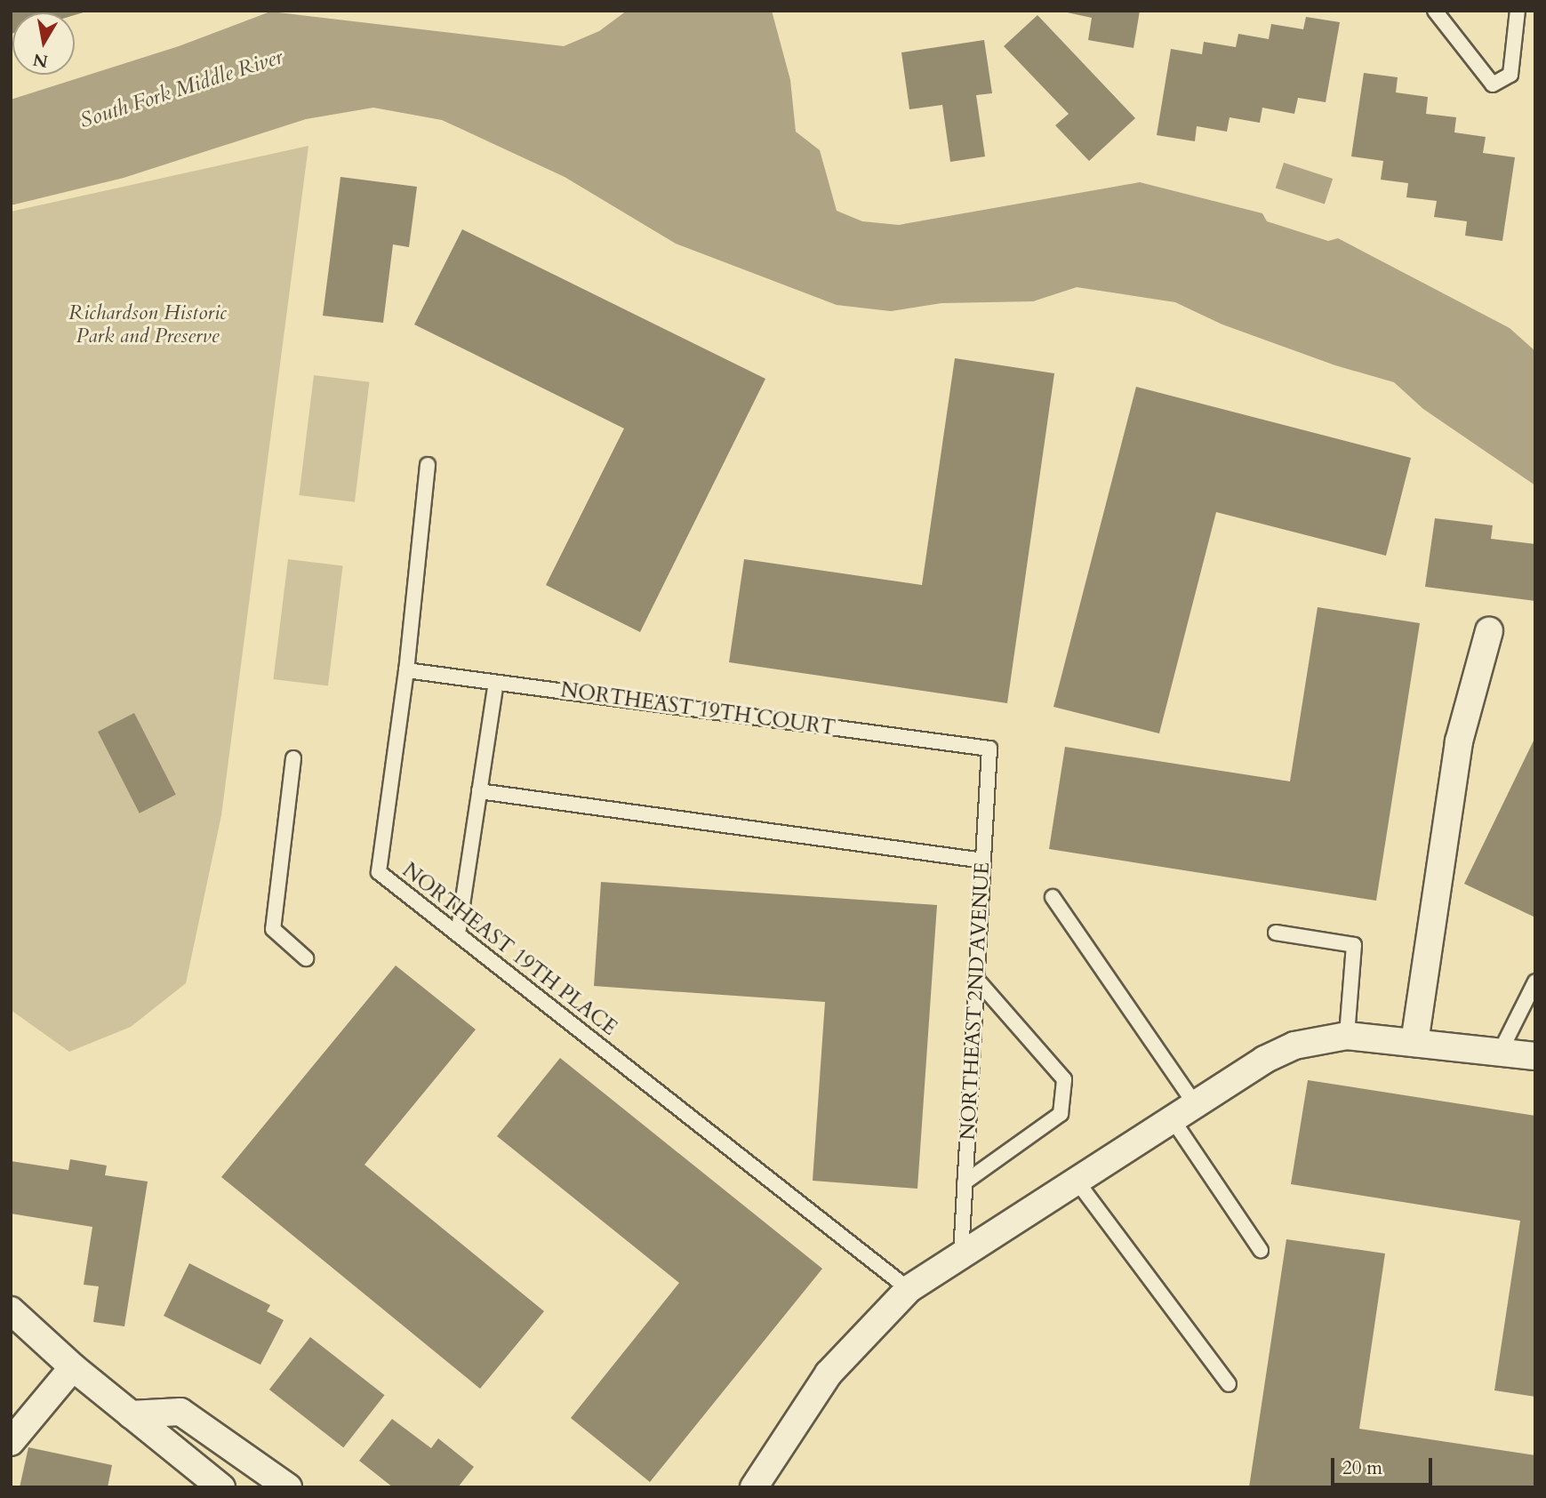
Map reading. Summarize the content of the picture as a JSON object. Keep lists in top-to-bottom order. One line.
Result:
{"streets":{"lane":["NORTHEAST 19TH COURT","NORTHEAST 19TH PLACE","NORTHEAST 2ND AVENUE"]},"crossings":[["NORTHEAST 19TH COURT","NORTHEAST 19TH PLACE"],["NORTHEAST 19TH COURT","NORTHEAST 2ND AVENUE"]],"water":["South Fork Middle River"],"parks":["Richardson Historic Park and Preserve"],"scale_bar":"20 m","north":"bottom"}
